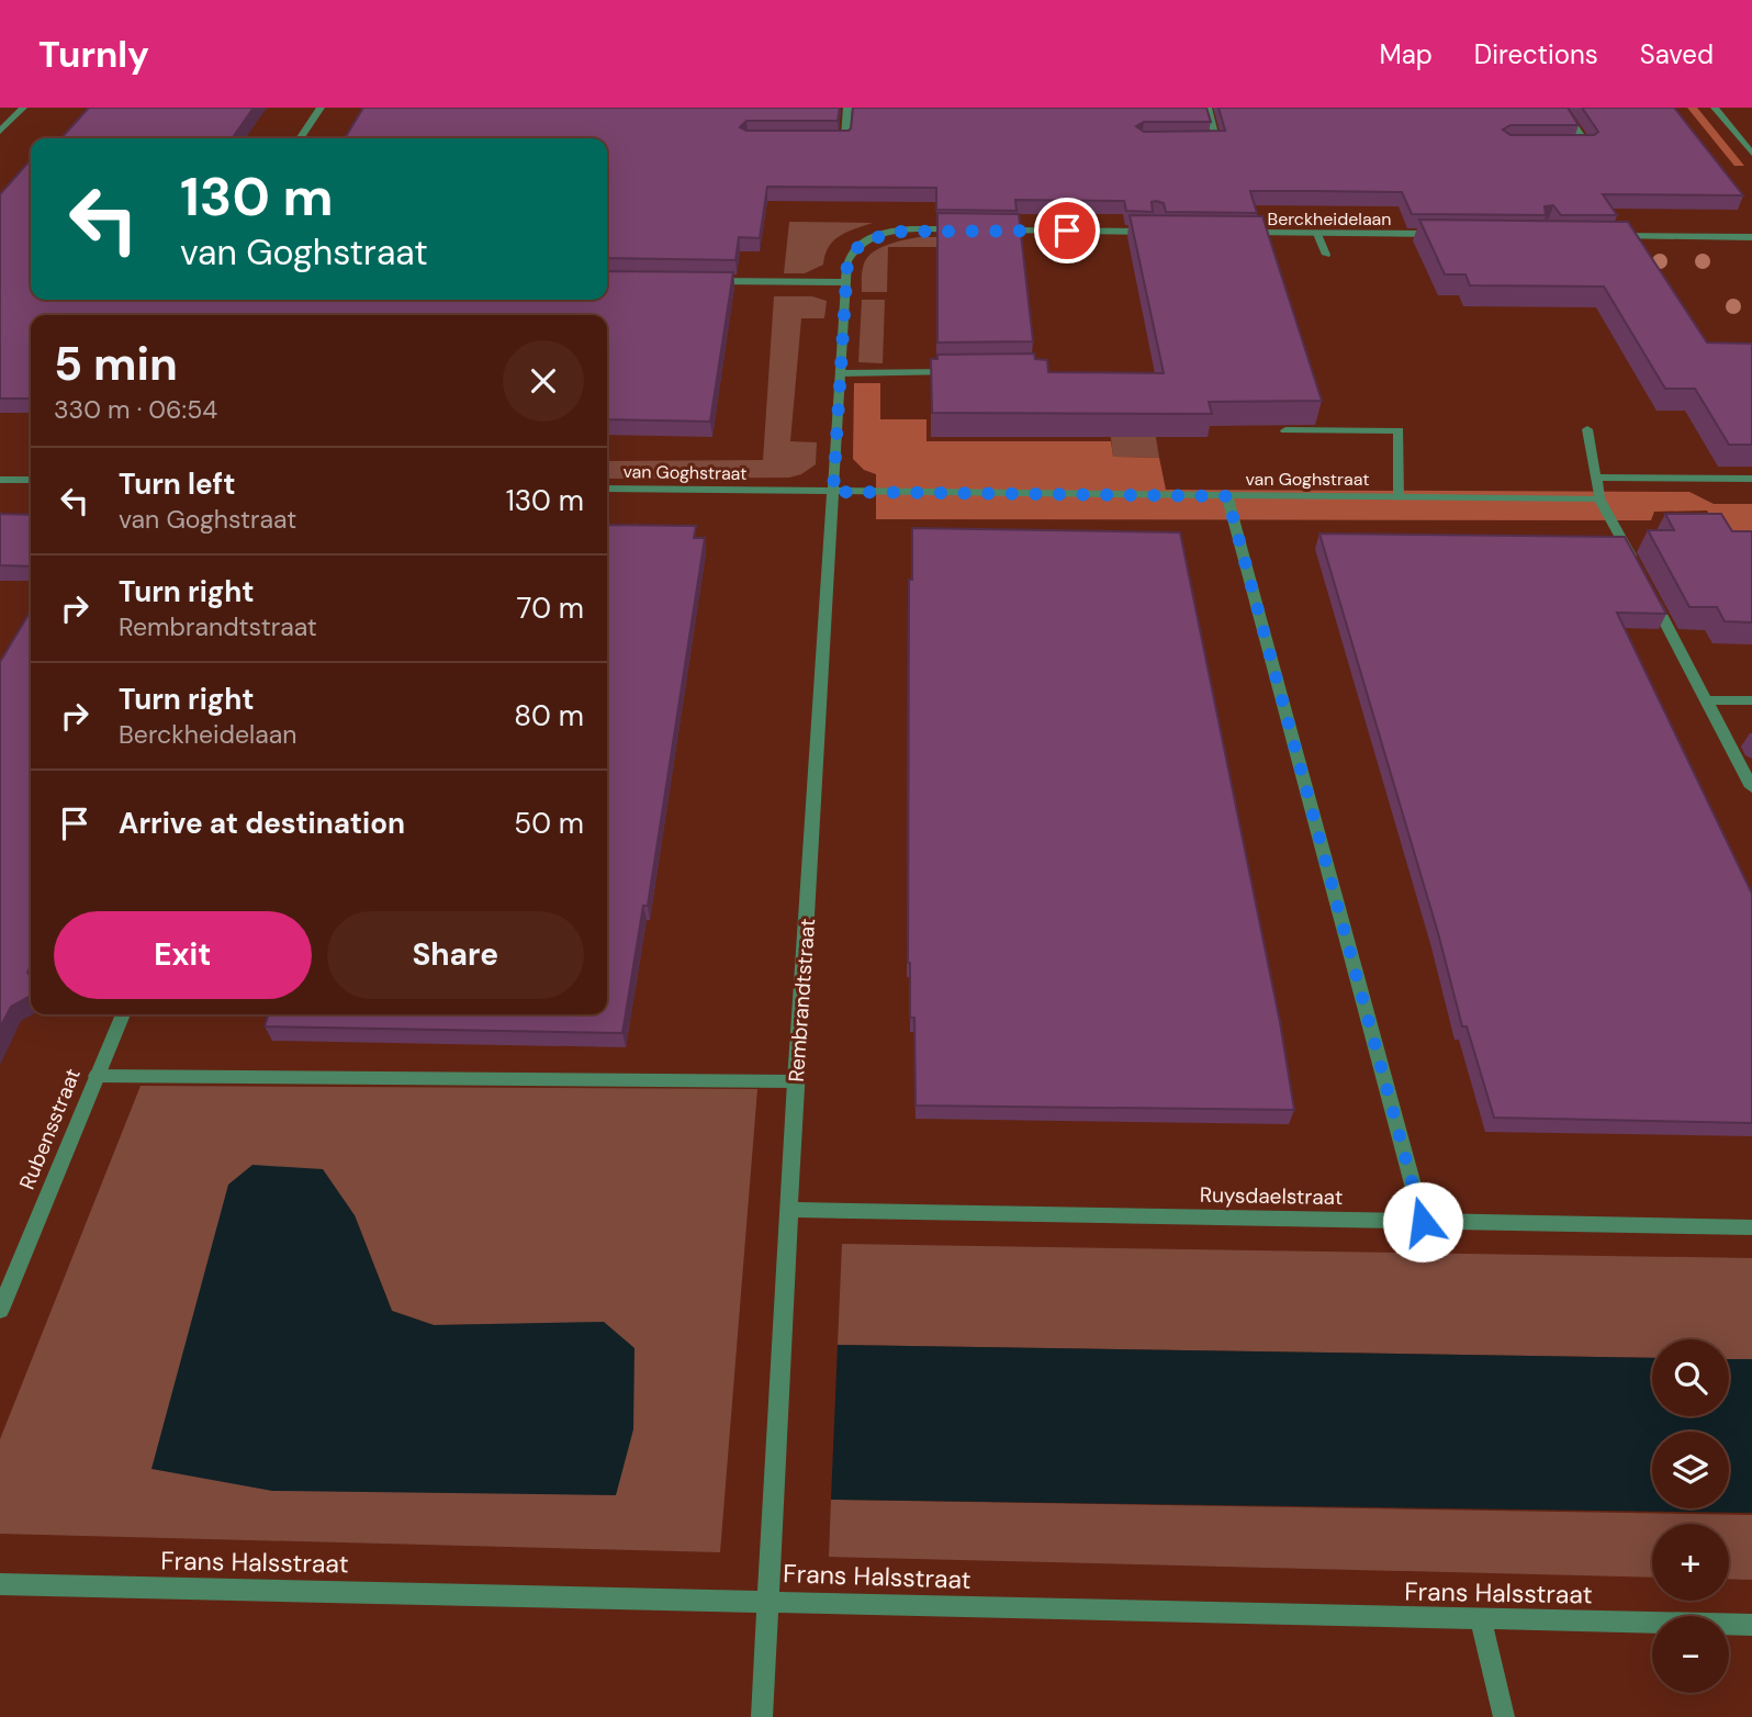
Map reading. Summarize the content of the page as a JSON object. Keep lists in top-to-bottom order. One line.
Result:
{"streets":{"street":["Berckheidelaan","van Goghstraat","Rembrandtstraat","Rubensstraat","Ruysdaelstraat","Frans Halsstraat"]},"crossings":[["van Goghstraat","Rembrandtstraat"],["Rembrandtstraat","Ruysdaelstraat"],["Rembrandtstraat","Frans Halsstraat"]],"page":{"header":"Turnly","nav":["Map","Directions","Saved"],"turn":["130 m","van Goghstraat"],"heading":["5 min","330 m · 06:54"],"list":[{"name":"Turn left","note":"van Goghstraat","value":"130 m"},{"name":"Turn right","note":"Rembrandtstraat","value":"70 m"},{"name":"Turn right","note":"Berckheidelaan","value":"80 m"},{"name":"Arrive at destination","value":"50 m"}],"buttons":["Exit","Share"],"map_buttons":["+","−"]}}
